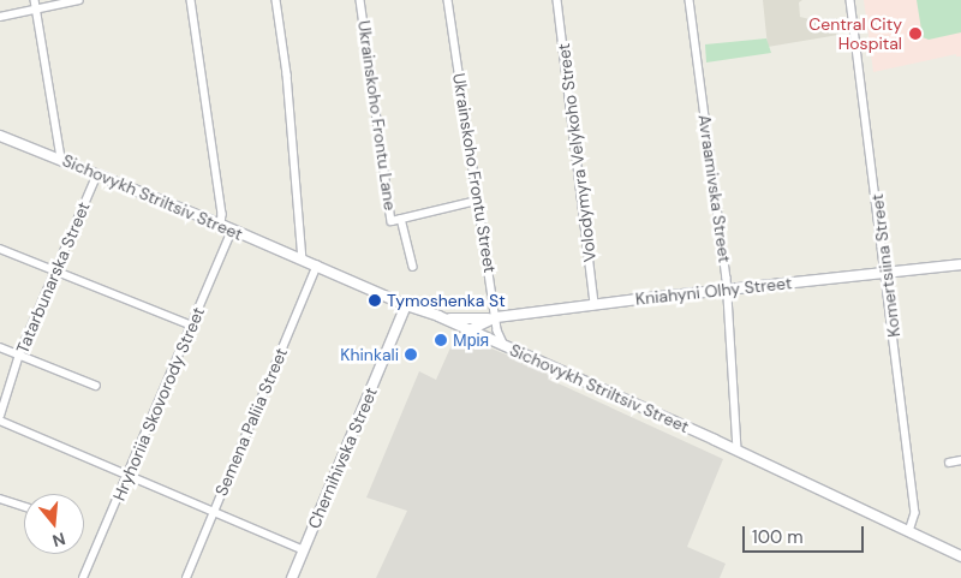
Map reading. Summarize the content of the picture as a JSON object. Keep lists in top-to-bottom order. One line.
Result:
{"streets":{"main road":["Sichovykh Striltsiv Street","Kniahyni Olhy Street","Chernihivska Street"],"street":["Ukrainskoho Frontu Lane","Volodymyra Velykoho Street","Ukrainskoho Frontu Street","Avraamivska Street","Komertsiina Street","Tatarbunarska Street","Hryhoriia Skovorody Street","Semena Paliia Street"]},"crossings":[["Ukrainskoho Frontu Lane","Ukrainskoho Frontu Street"],["Volodymyra Velykoho Street","Kniahyni Olhy Street"],["Ukrainskoho Frontu Street","Sichovykh Striltsiv Street"],["Ukrainskoho Frontu Street","Kniahyni Olhy Street"],["Avraamivska Street","Sichovykh Striltsiv Street"],["Avraamivska Street","Kniahyni Olhy Street"],["Sichovykh Striltsiv Street","Komertsiina Street"],["Sichovykh Striltsiv Street","Tatarbunarska Street"],["Sichovykh Striltsiv Street","Kniahyni Olhy Street"],["Sichovykh Striltsiv Street","Hryhoriia Skovorody Street"],["Sichovykh Striltsiv Street","Semena Paliia Street"],["Sichovykh Striltsiv Street","Chernihivska Street"],["Komertsiina Street","Kniahyni Olhy Street"]],"places":["Central City Hospital","Tymoshenka St","Мрія","Khinkali"],"scale_bar":"100 m","north":"bottom"}
